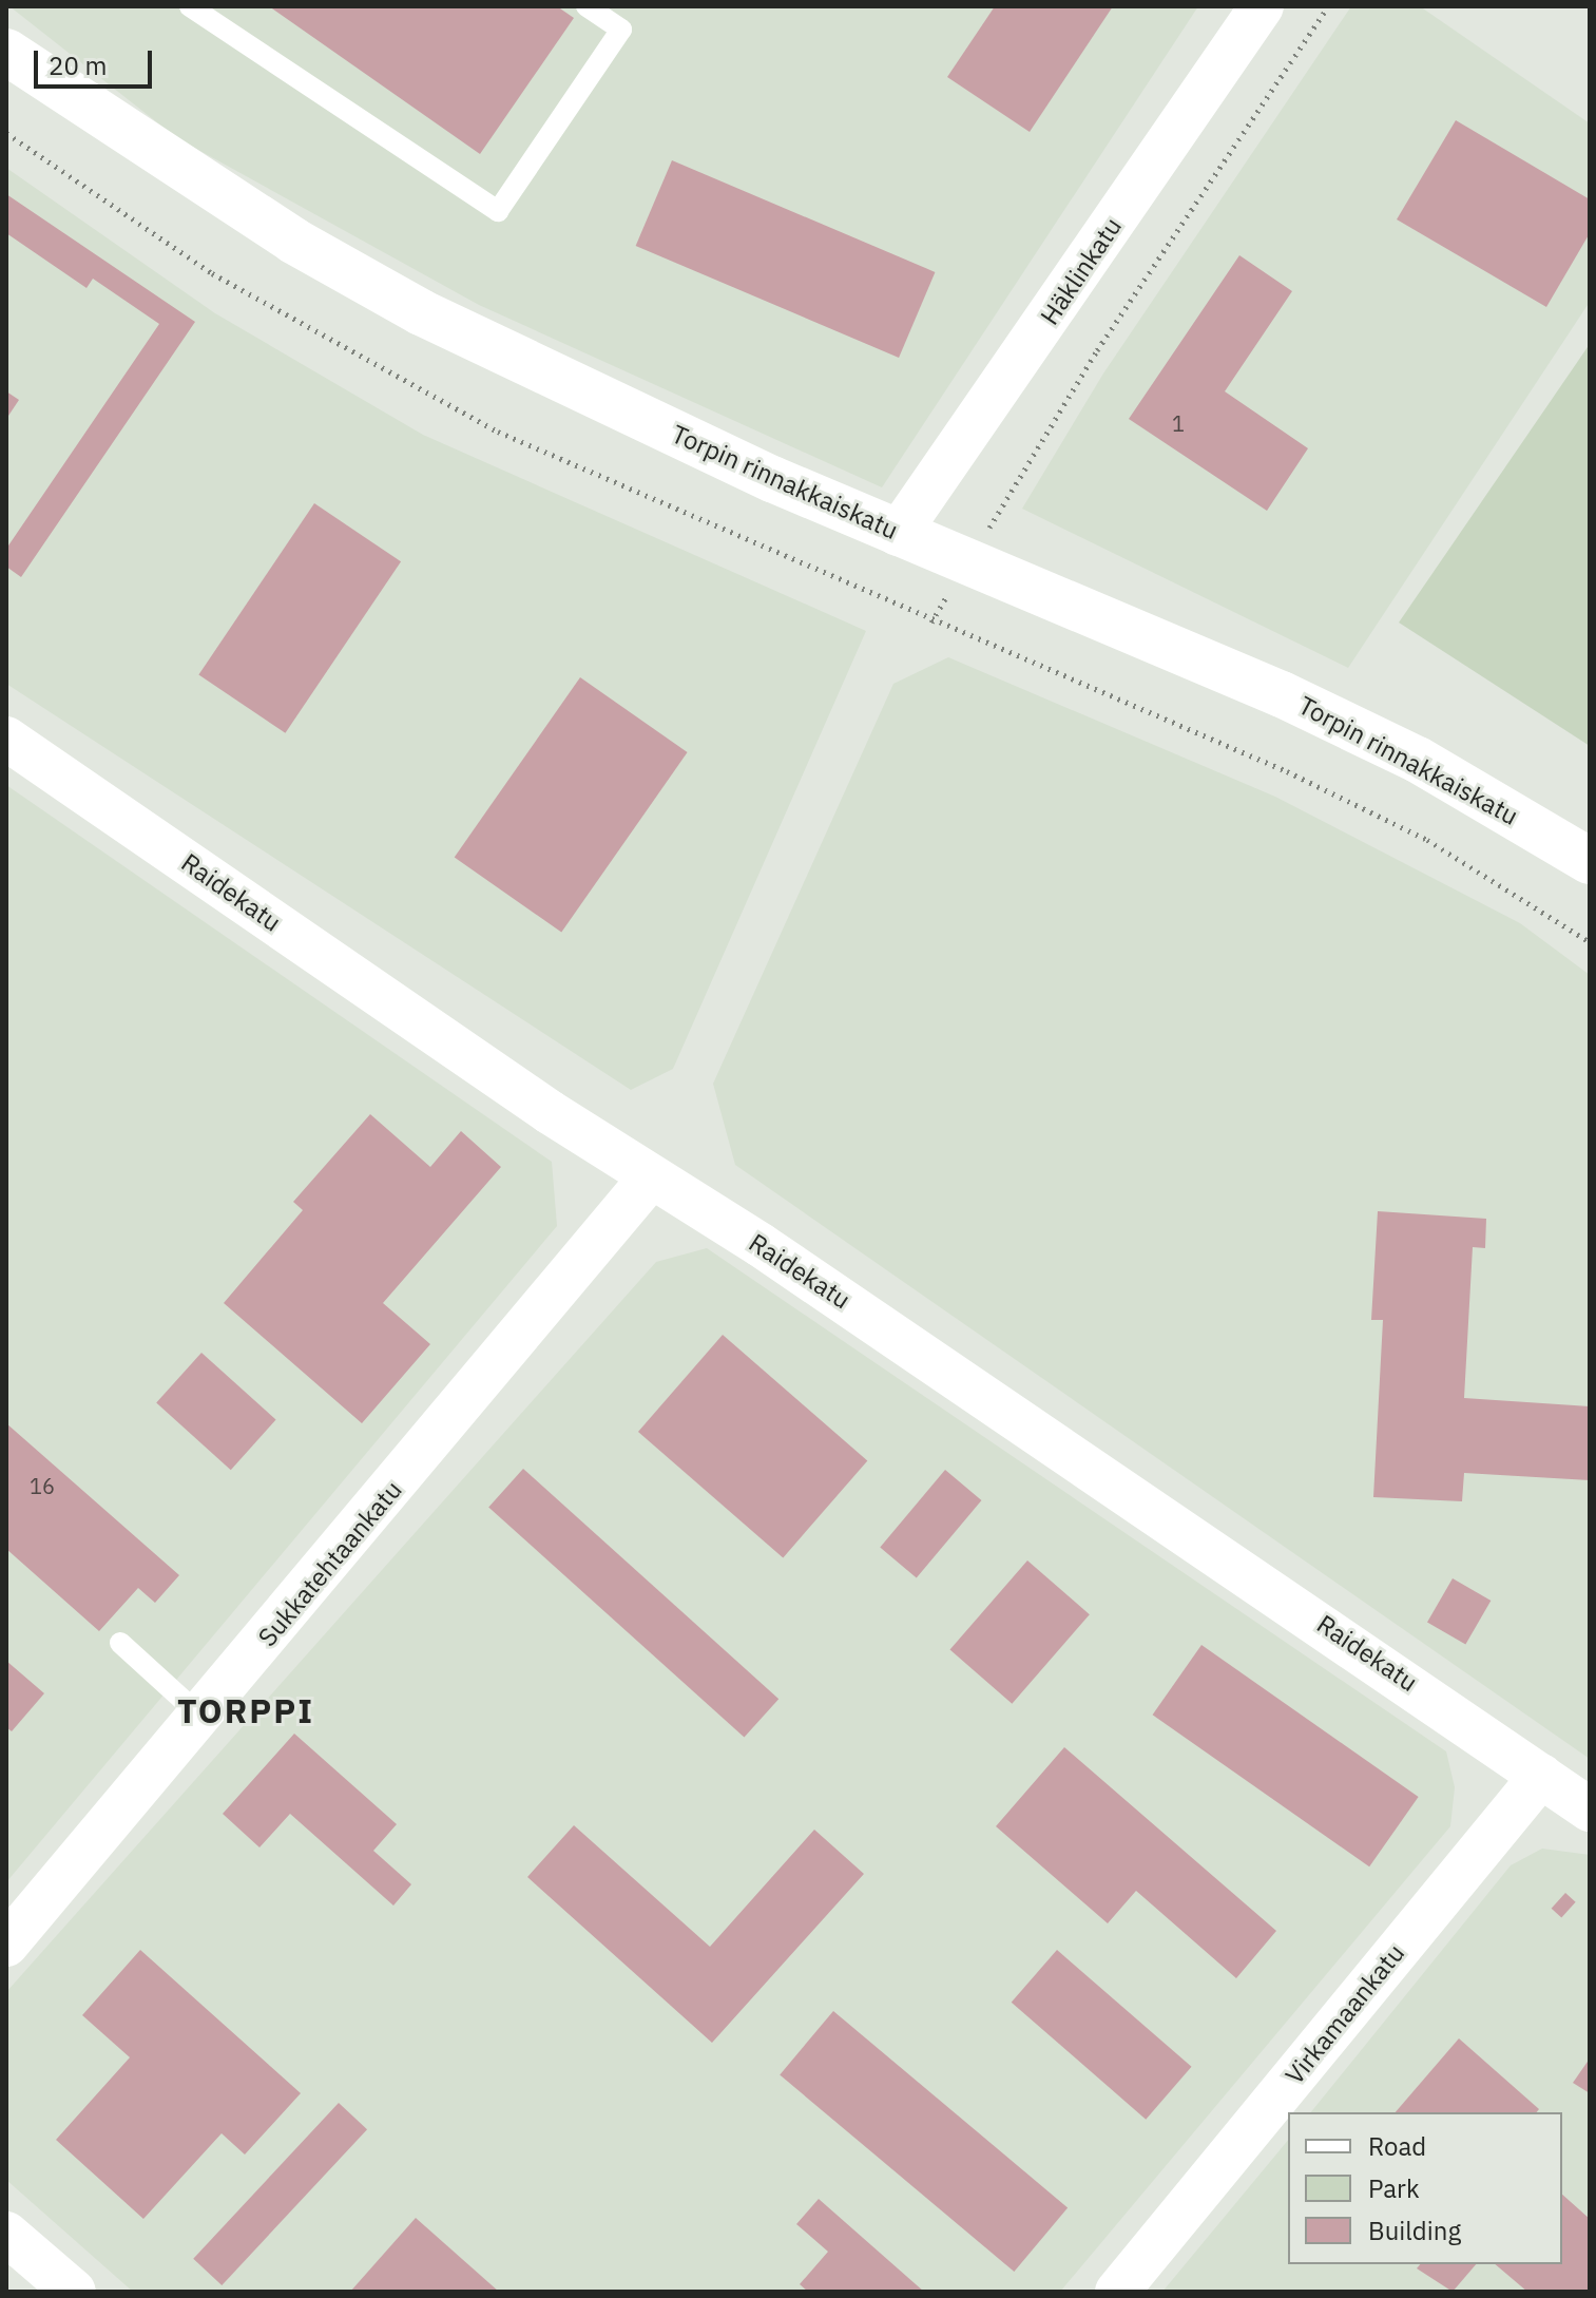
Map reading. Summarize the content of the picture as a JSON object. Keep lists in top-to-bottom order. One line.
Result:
{"streets":{"main road":["Torpin rinnakkaiskatu"],"street":["Häklinkatu","Raidekatu","Sukkatehtaankatu","Virkamaankatu"]},"crossings":[["Häklinkatu","Torpin rinnakkaiskatu"],["Raidekatu","Sukkatehtaankatu"],["Raidekatu","Virkamaankatu"]],"districts":["TORPPI"],"house_numbers":["1","16"],"legend":["Road","Park","Building"],"scale_bar":"20 m"}
